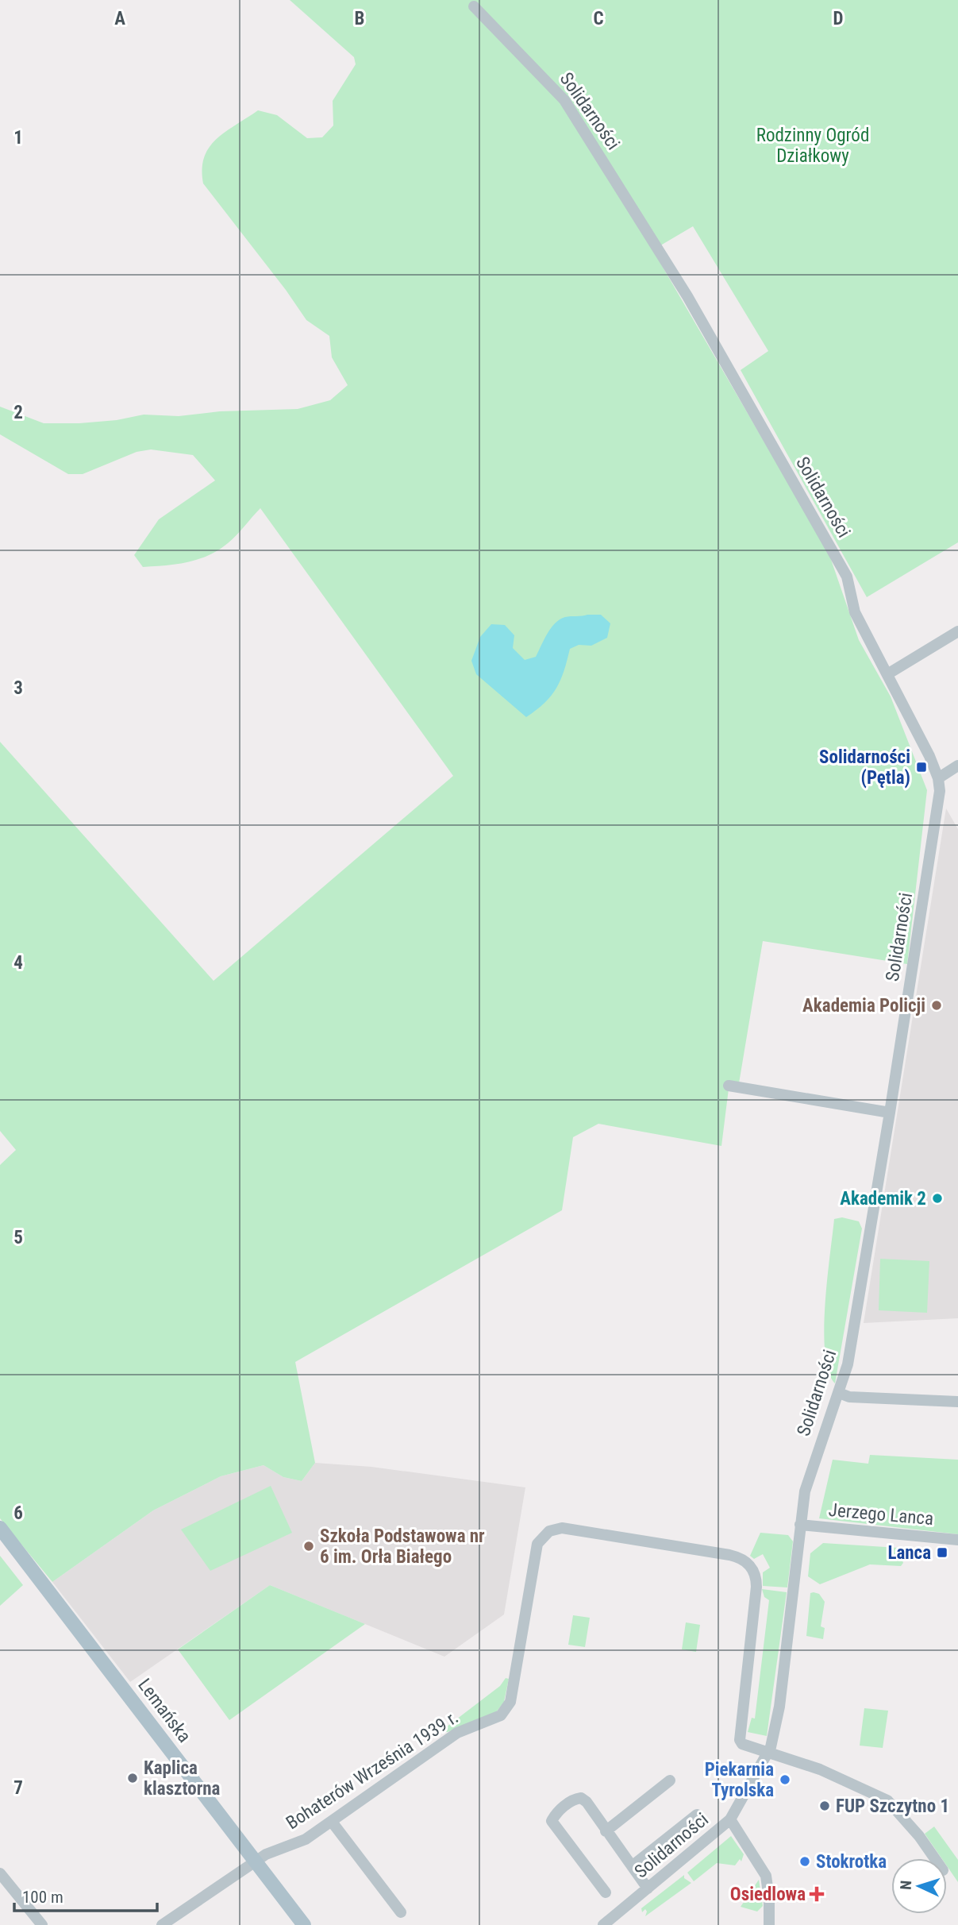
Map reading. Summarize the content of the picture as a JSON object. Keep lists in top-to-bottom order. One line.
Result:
{"streets":{"main road":["Lemańska"],"street":["Solidarności","Jerzego Lanca","Bohaterów Września 1939 r."]},"crossings":[["Solidarności","Jerzego Lanca"],["Solidarności","Bohaterów Września 1939 r."],["Lemańska","Bohaterów Września 1939 r."]],"parks":["Rodzinny Ogród Działkowy"],"places":{"transit":["Solidarności (Pętla)","Lanca"],"other":["Akademia Policji","Akademik 2","Szkoła Podstawowa nr 6 im. Orła Białego","Kaplica klasztorna","Piekarnia Tyrolska","FUP Szczytno 1","Stokrotka"],"health":["Osiedlowa"]},"scale_bar":"100 m","north":"left","grid":{"columns":["A","B","C","D"],"rows":["1","2","3","4","5","6","7"]}}
